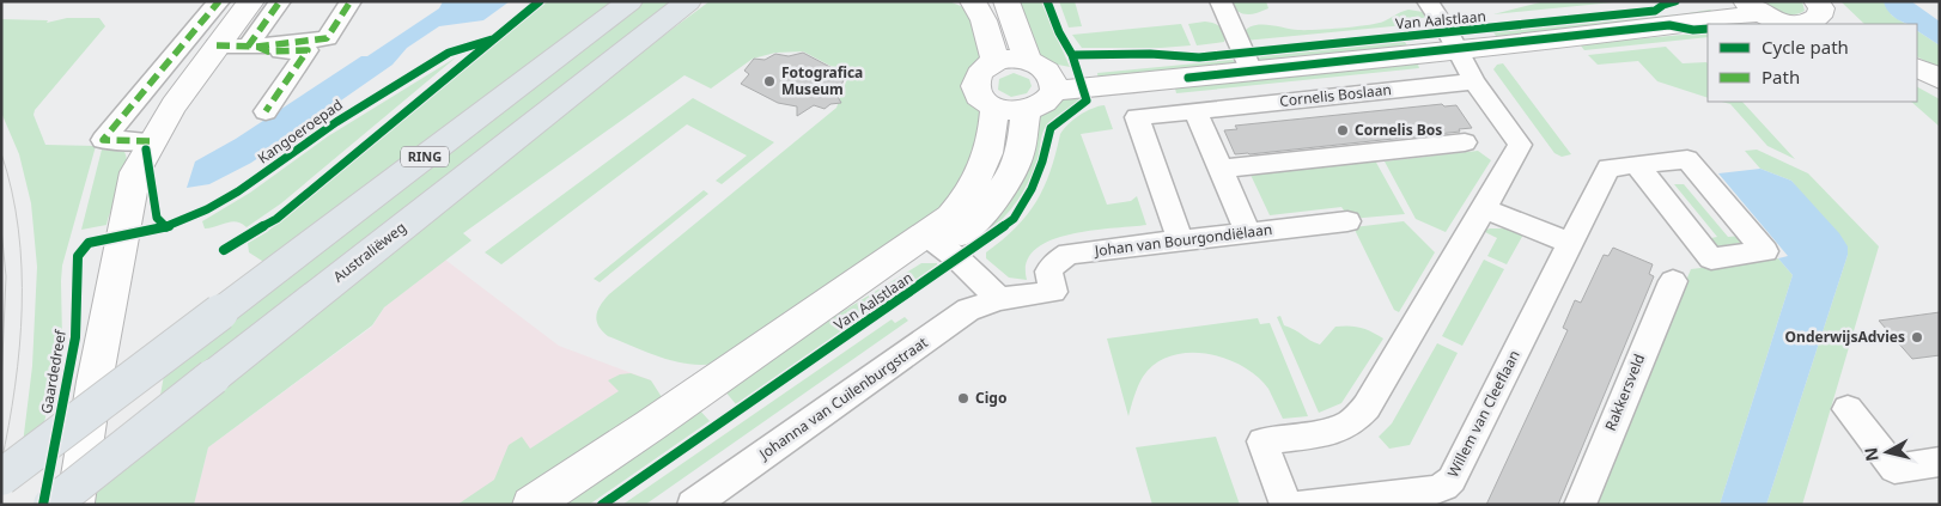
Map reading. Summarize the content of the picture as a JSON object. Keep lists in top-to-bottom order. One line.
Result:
{"streets":{"main road":["RING","Australiëweg"],"street":["Van Aalstlaan","Cornelis Boslaan","Johan van Bourgondiëlaan","Rakkersveld","Johanna van Cuilenburgstraat","Willem van Cleeflaan"],"cycle path":["Kangoeroepad"]},"crossings":[["Cornelis Boslaan","Johan van Bourgondiëlaan"],["Johan van Bourgondiëlaan","Johanna van Cuilenburgstraat"]],"places":["Fotografica Museum","Cornelis Bos","OnderwijsAdvies","Cigo"],"legend":["Cycle path","Path"],"north":"left"}
